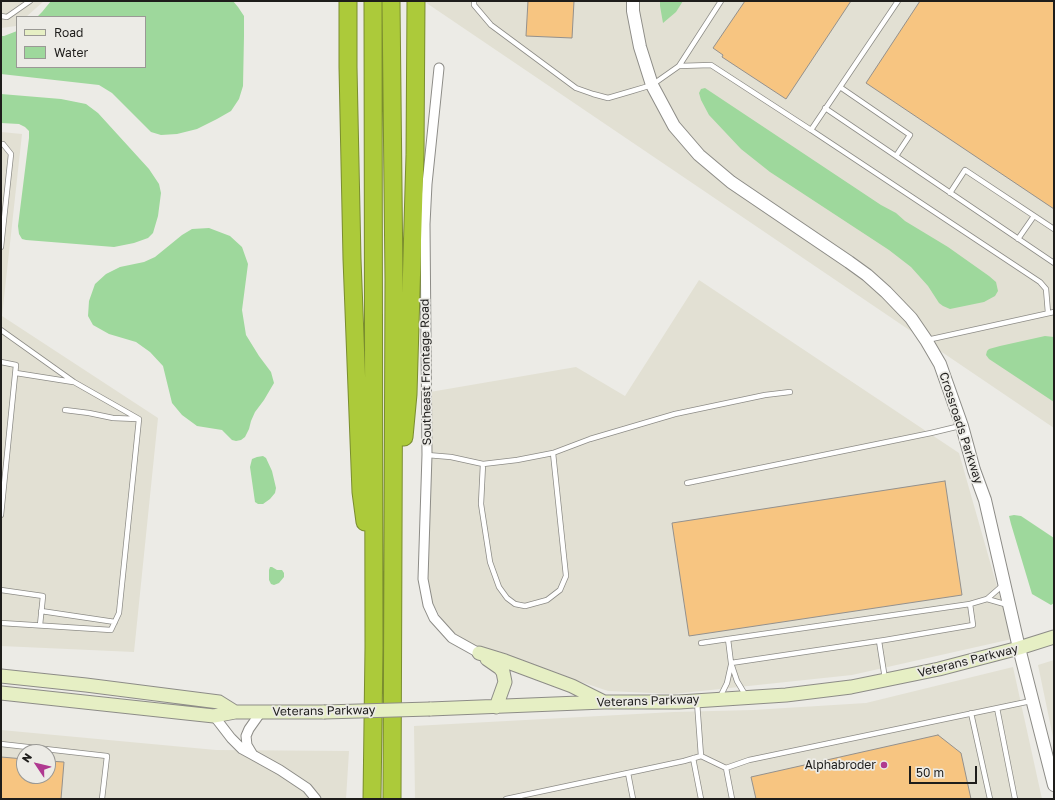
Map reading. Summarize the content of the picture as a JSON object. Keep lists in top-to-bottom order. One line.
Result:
{"streets":{"main road":["Veterans Parkway"],"street":["Southeast Frontage Road","Crossroads Parkway"]},"crossings":[["Crossroads Parkway","Veterans Parkway"]],"places":["Alphabroder"],"legend":["Road","Water"],"scale_bar":"50 m","north":"top left"}
